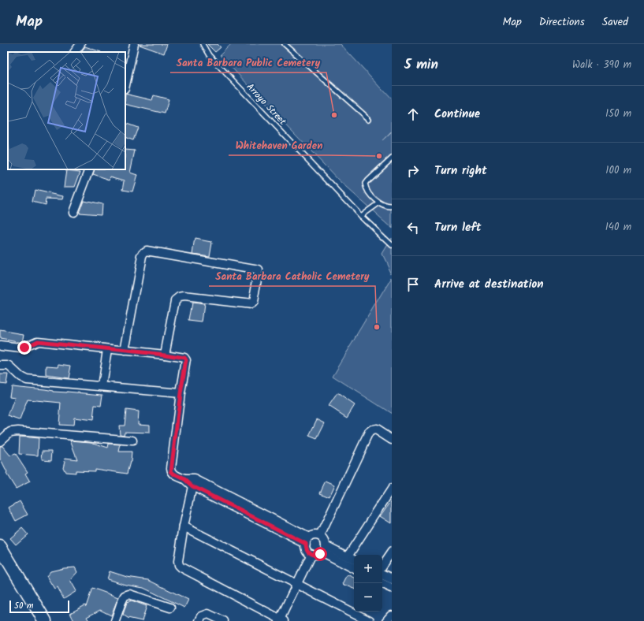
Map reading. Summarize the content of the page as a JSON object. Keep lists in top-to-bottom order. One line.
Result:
{"streets":{"lane":["Arroyo Street"]},"places":["Santa Barbara Public Cemetery","Whitehaven Garden","Santa Barbara Catholic Cemetery"],"scale_bar":"50 m","page":{"header":"Map","nav":["Map","Directions","Saved"],"heading":["5 min","Walk · 390 m"],"list":[["Continue","150 m"],["Turn right","100 m"],["Turn left","140 m"],"Arrive at destination"],"map_buttons":["+","−"],"scale":"50 m"}}
